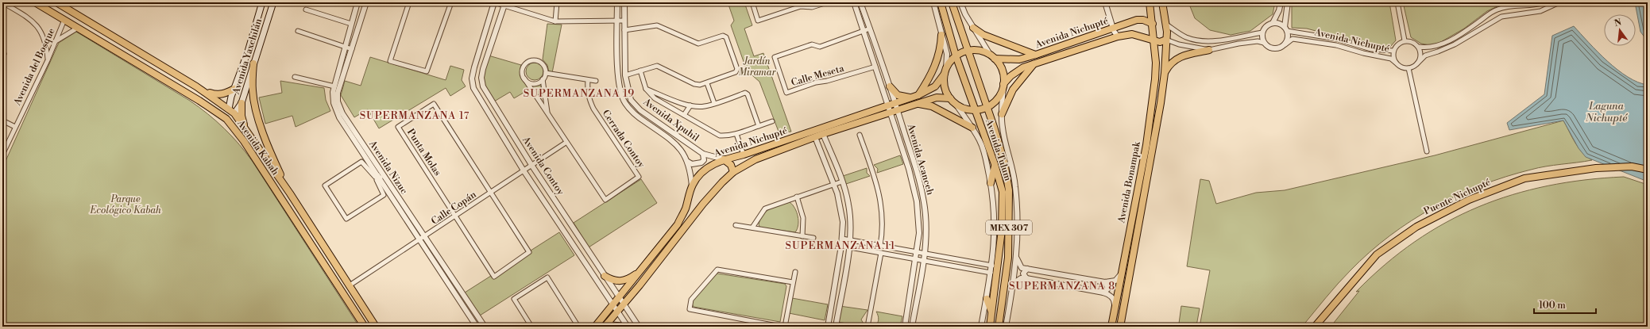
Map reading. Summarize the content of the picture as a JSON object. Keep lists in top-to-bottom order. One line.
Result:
{"streets":{"main road":["Avenida Nichupté","Avenida Yaxchilán","Avenida Kabah","Avenida Tulum","Avenida Bonampak","Puente Nichupté","MEX 307"],"street":["Avenida del Bosque","Calle Meseta","Avenida Xpuhil","Cerrada Contoy","Punta Molas","Avenida Acanceh","Avenida Contoy","Avenida Nizuc","Calle Copán"]},"crossings":[["Avenida Nichupté","Avenida Xpuhil"],["Avenida Nichupté","Avenida Tulum"],["Avenida Nichupté","Avenida Acanceh"],["Avenida Nichupté","Avenida Contoy"],["Avenida Nichupté","Avenida Bonampak"],["Avenida Yaxchilán","Avenida Kabah"],["Avenida del Bosque","Avenida Kabah"],["Calle Meseta","Avenida Acanceh"],["Cerrada Contoy","Calle Copán"],["Avenida Kabah","Calle Copán"],["Punta Molas","Calle Copán"],["Avenida Contoy","Calle Copán"],["Avenida Nizuc","Calle Copán"]],"districts":["SUPERMANZANA 19","SUPERMANZANA 17","SUPERMANZANA 11","SUPERMANZANA 8"],"water":["Laguna Nichupté"],"parks":["Jardín Miramar","Parque Ecológico Kabah"],"scale_bar":"100 m","north":"top"}
